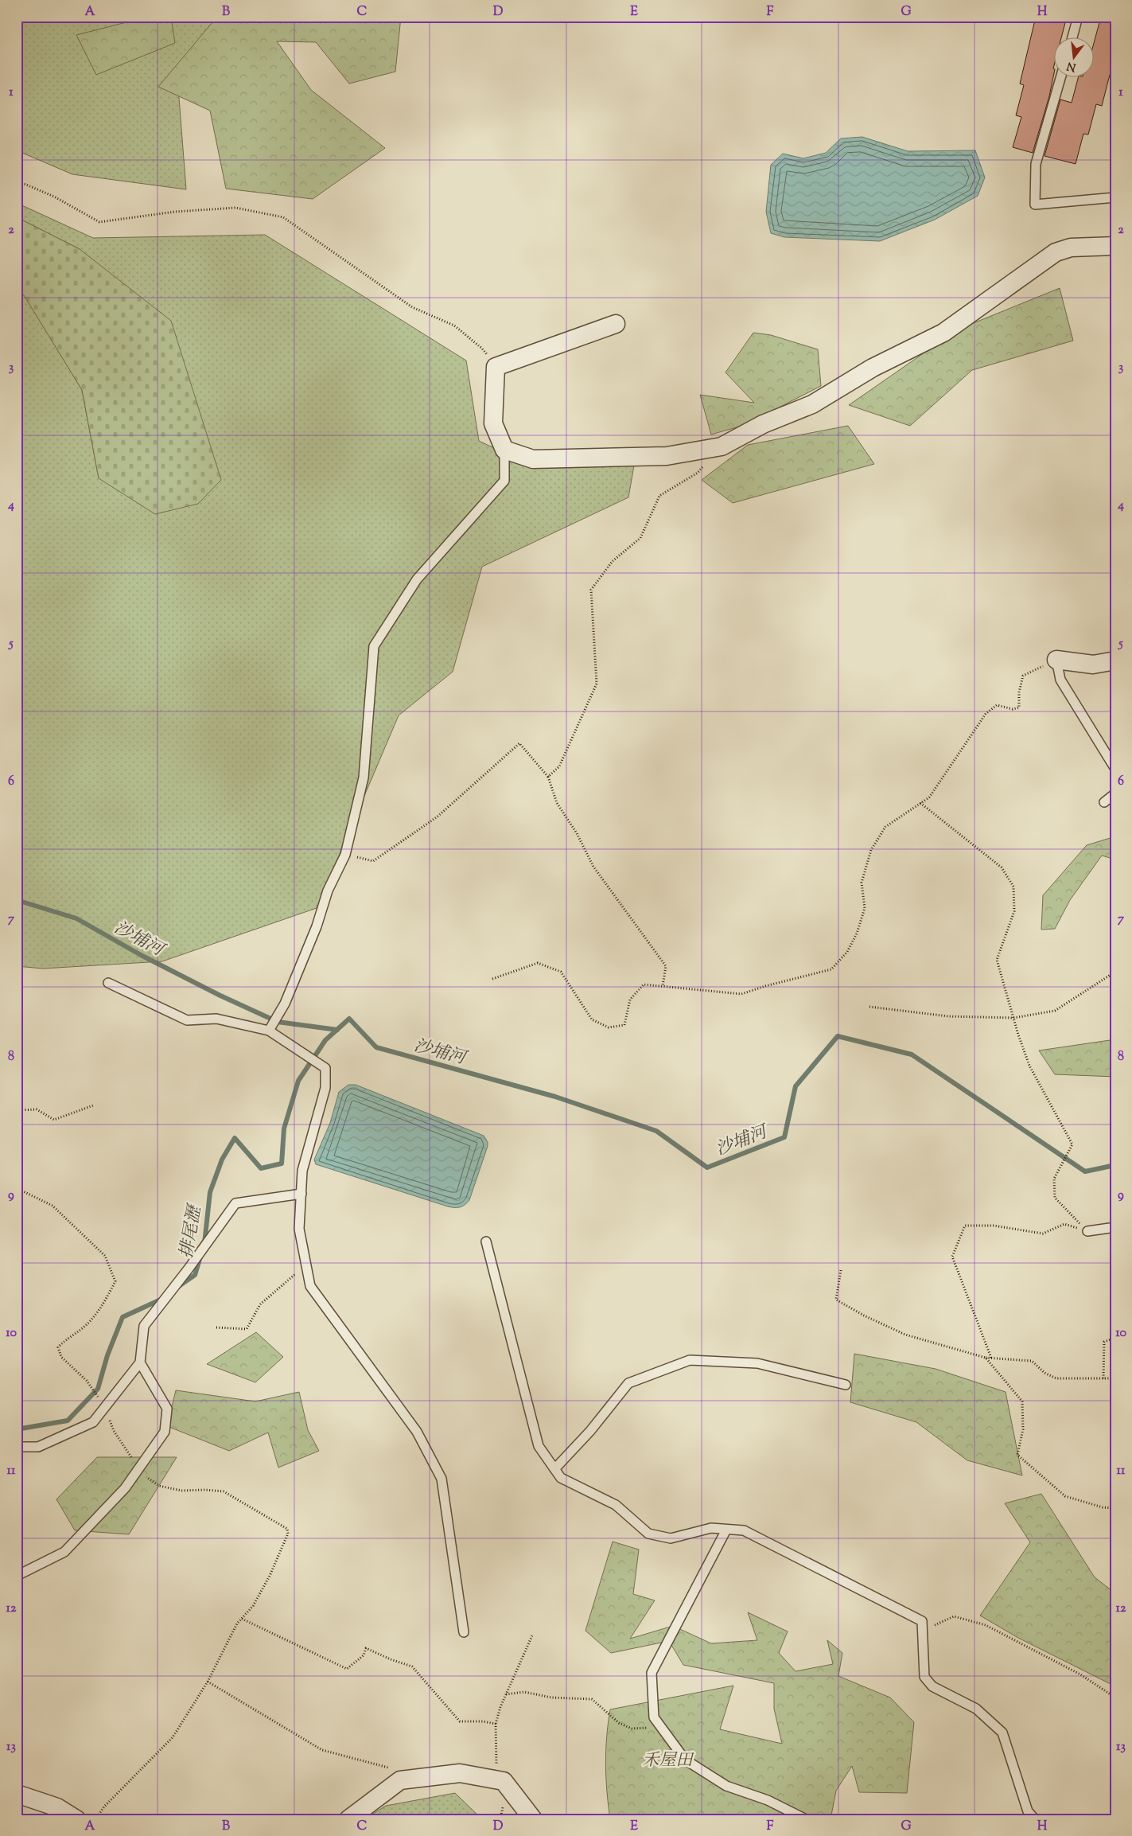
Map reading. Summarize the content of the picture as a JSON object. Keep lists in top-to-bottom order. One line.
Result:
{"water":["沙埔河","排尾瀝"],"parks":["禾屋田"],"north":"bottom","grid":{"columns":["A","B","C","D","E","F","G","H"],"rows":["1","2","3","4","5","6","7","8","9","10","11","12","13"]}}
